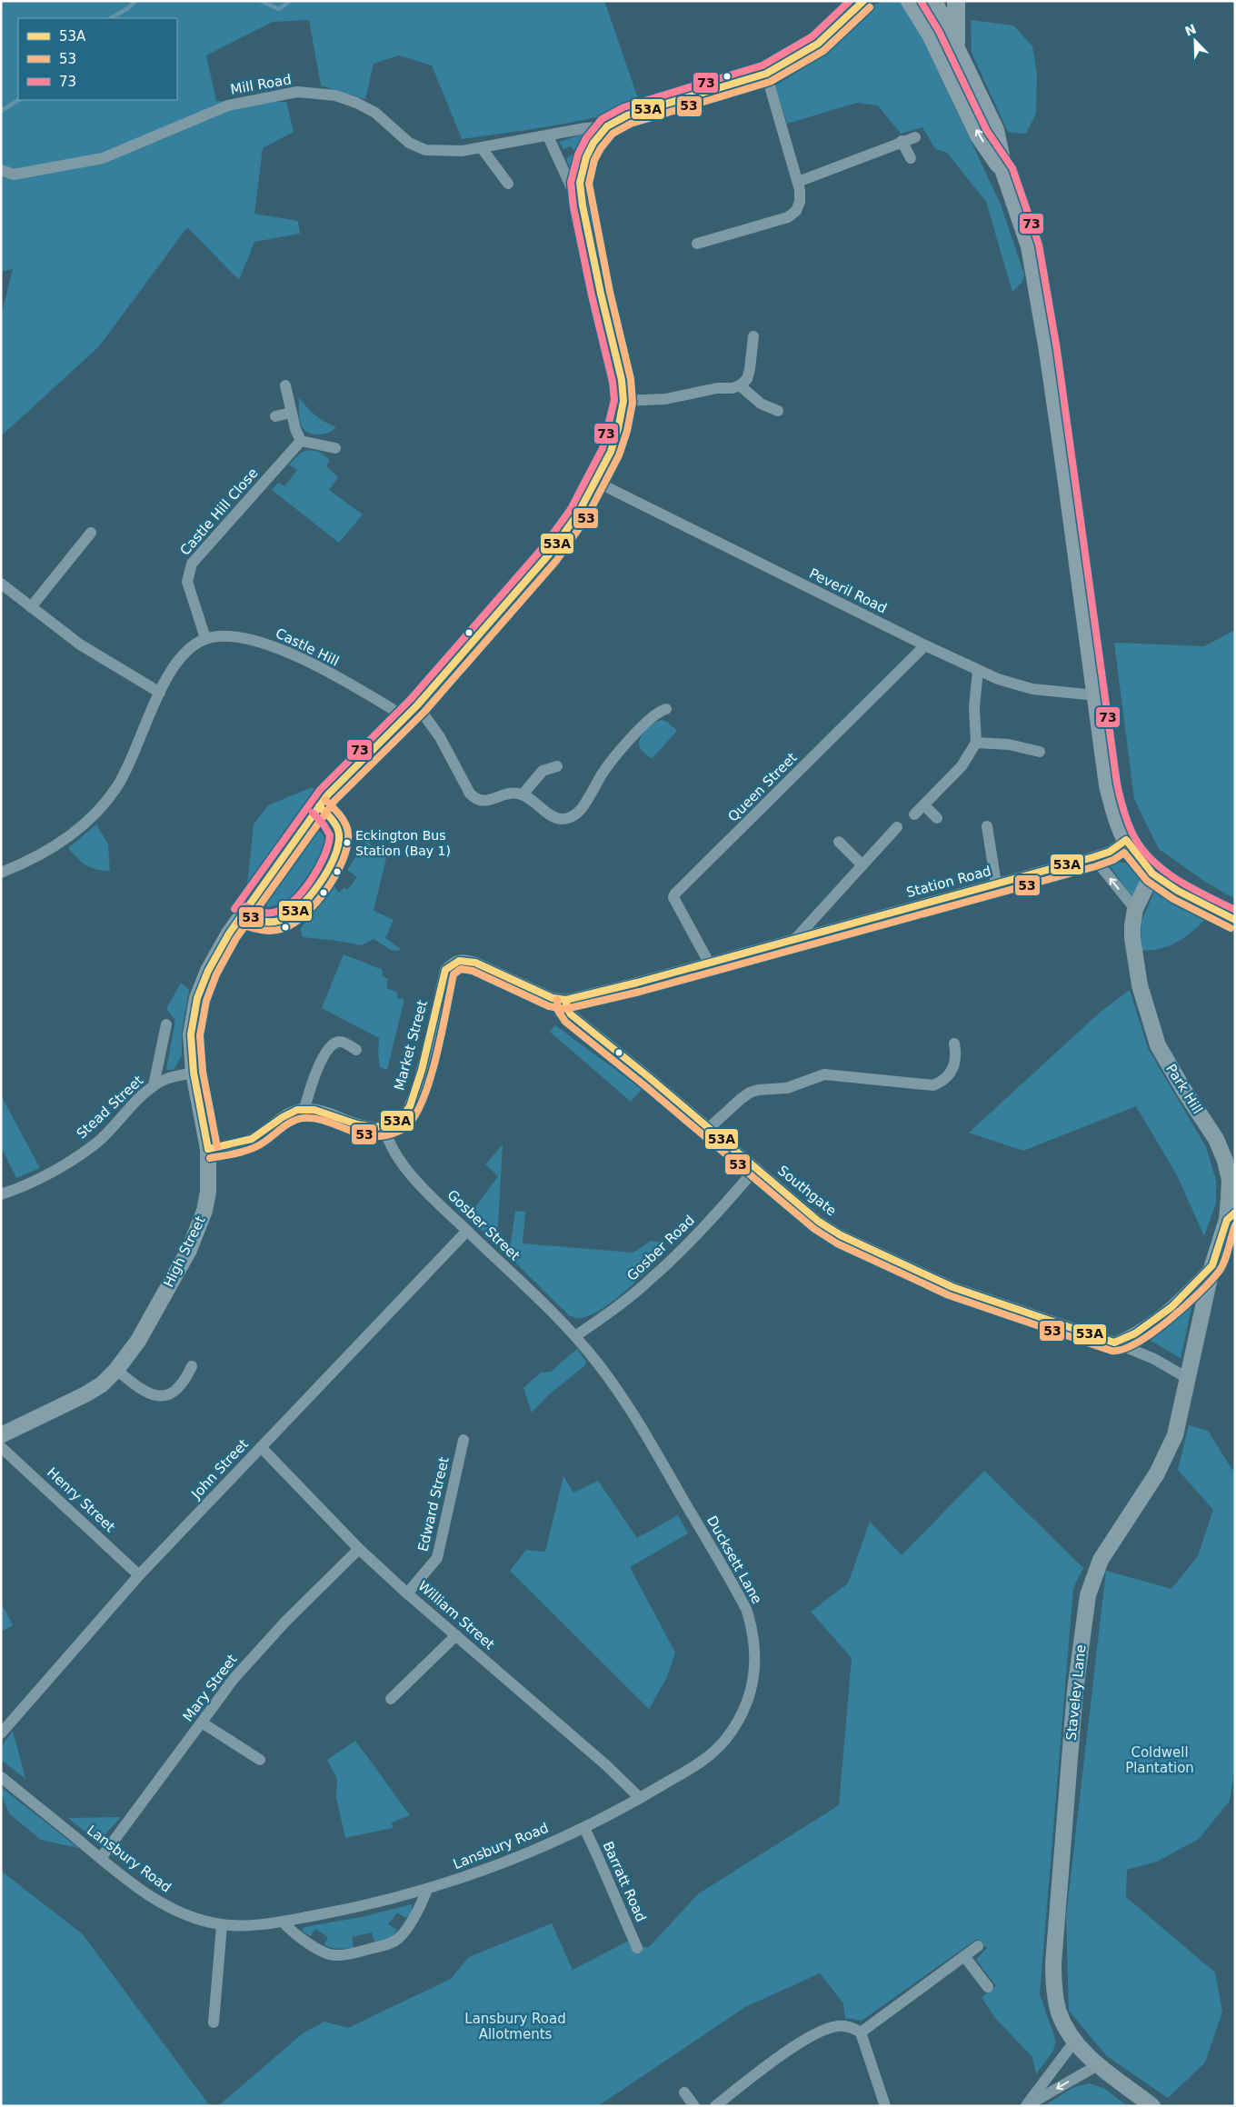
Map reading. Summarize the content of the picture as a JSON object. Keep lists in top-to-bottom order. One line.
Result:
{"streets":{"main road":["Park Hill","High Street","Staveley Lane"],"street":["Mill Road","Castle Hill Close","Peveril Road","Castle Hill","Queen Street","Station Road","Market Street","Stead Street","Southgate","Gosber Street","Gosber Road","John Street","Henry Street","Edward Street","Ducksett Lane","William Street","Mary Street","Lansbury Road","Barratt Road"]},"crossings":[["Mill Road","High Street"],["Castle Hill Close","Castle Hill"],["Peveril Road","Queen Street"],["Peveril Road","High Street"],["Castle Hill","High Street"],["Queen Street","Station Road"],["Station Road","Market Street"],["Station Road","Southgate"],["Market Street","Southgate"],["Market Street","Gosber Street"],["Park Hill","Staveley Lane"],["Stead Street","High Street"],["Southgate","Gosber Road"],["Southgate","Staveley Lane"],["Gosber Street","Gosber Road"],["Gosber Street","John Street"],["Gosber Street","Ducksett Lane"],["Gosber Road","Ducksett Lane"],["John Street","Henry Street"],["John Street","William Street"],["Edward Street","William Street"],["Ducksett Lane","William Street"],["Ducksett Lane","Lansbury Road"],["Ducksett Lane","Barratt Road"],["William Street","Mary Street"],["Mary Street","Lansbury Road"],["Lansbury Road","Barratt Road"]],"parks":["Coldwell Plantation","Lansbury Road Allotments"],"places":["Eckington Bus Station (Bay 1)"],"lines":["transit line 53A","transit line 73","transit line 53"],"legend":["53A","53","73"],"north":"top left"}
